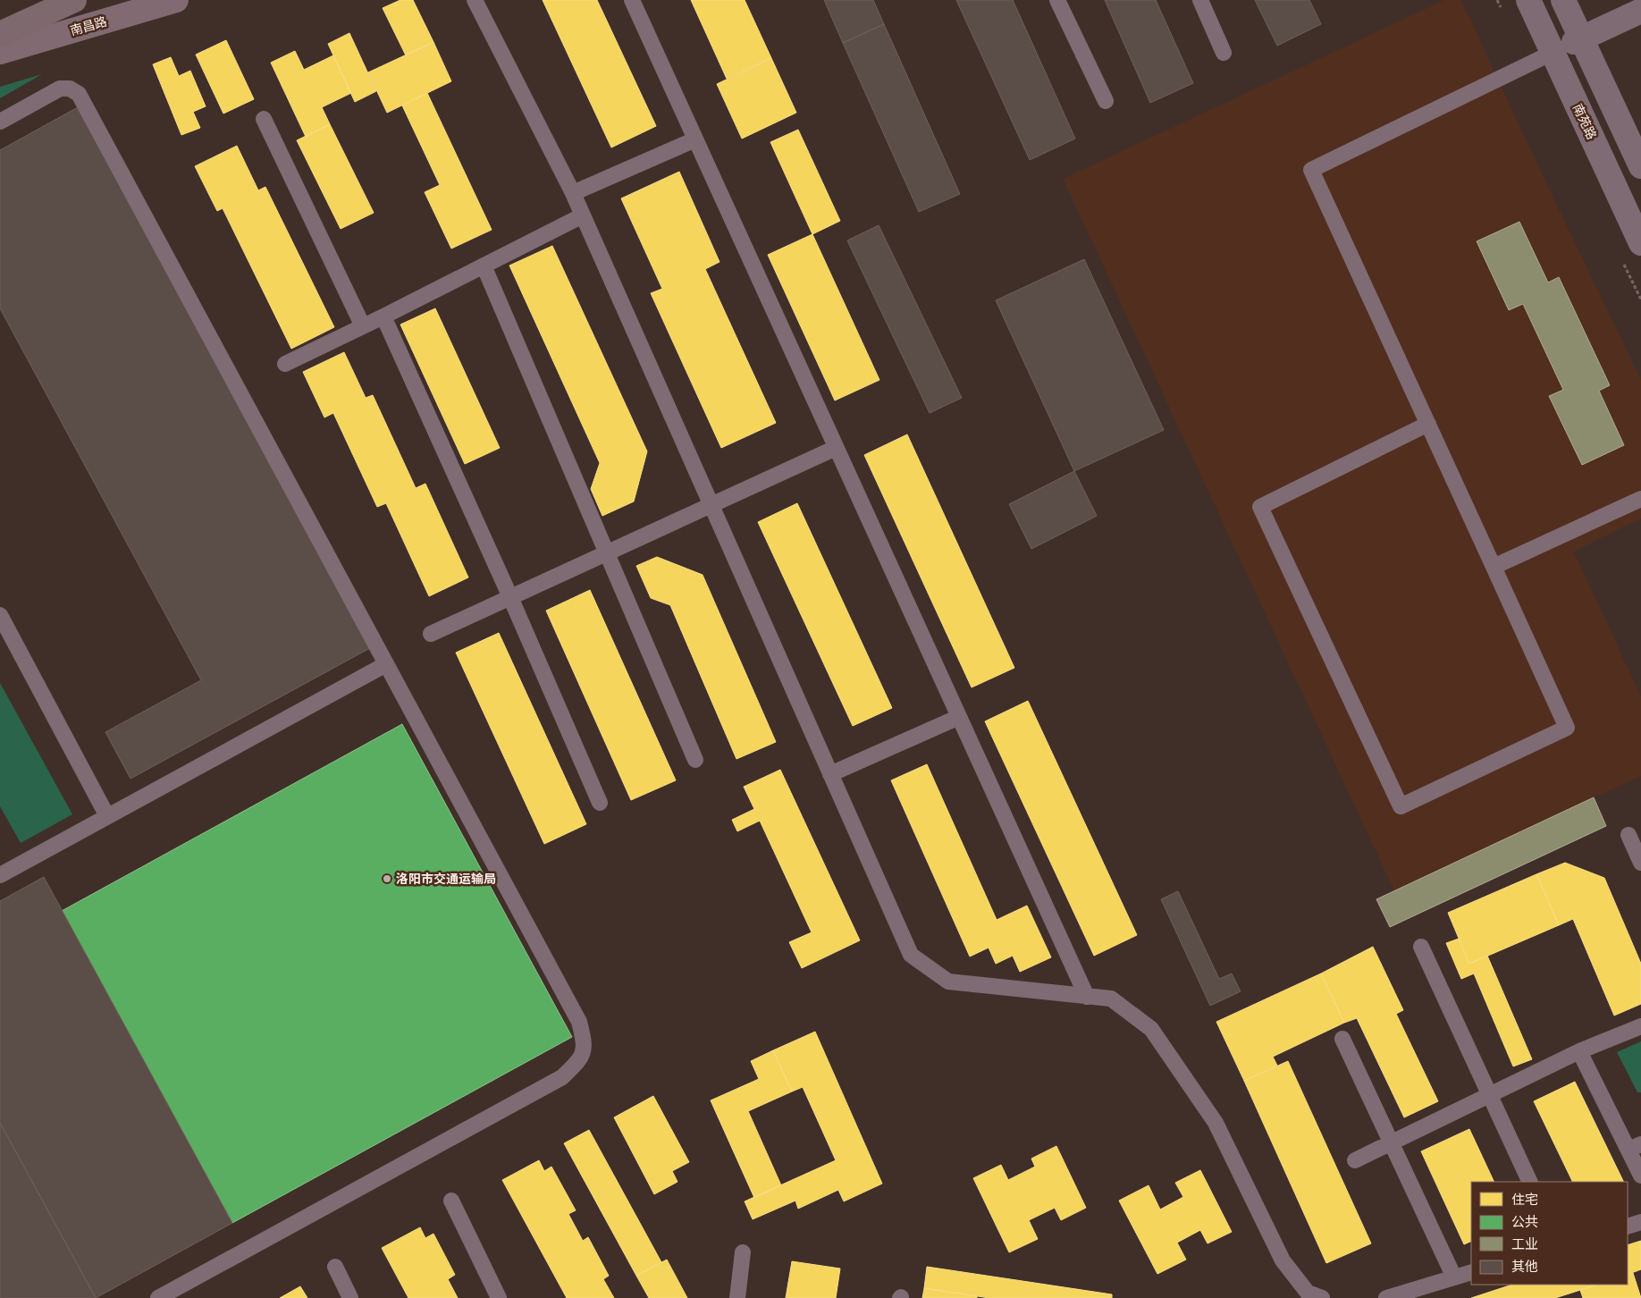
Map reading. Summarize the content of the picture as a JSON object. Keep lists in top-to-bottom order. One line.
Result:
{"streets":{"main road":["南昌路"],"street":["南苑路"]},"places":["洛阳市交通运输局"],"legend":["住宅","公共","工业","其他"]}
